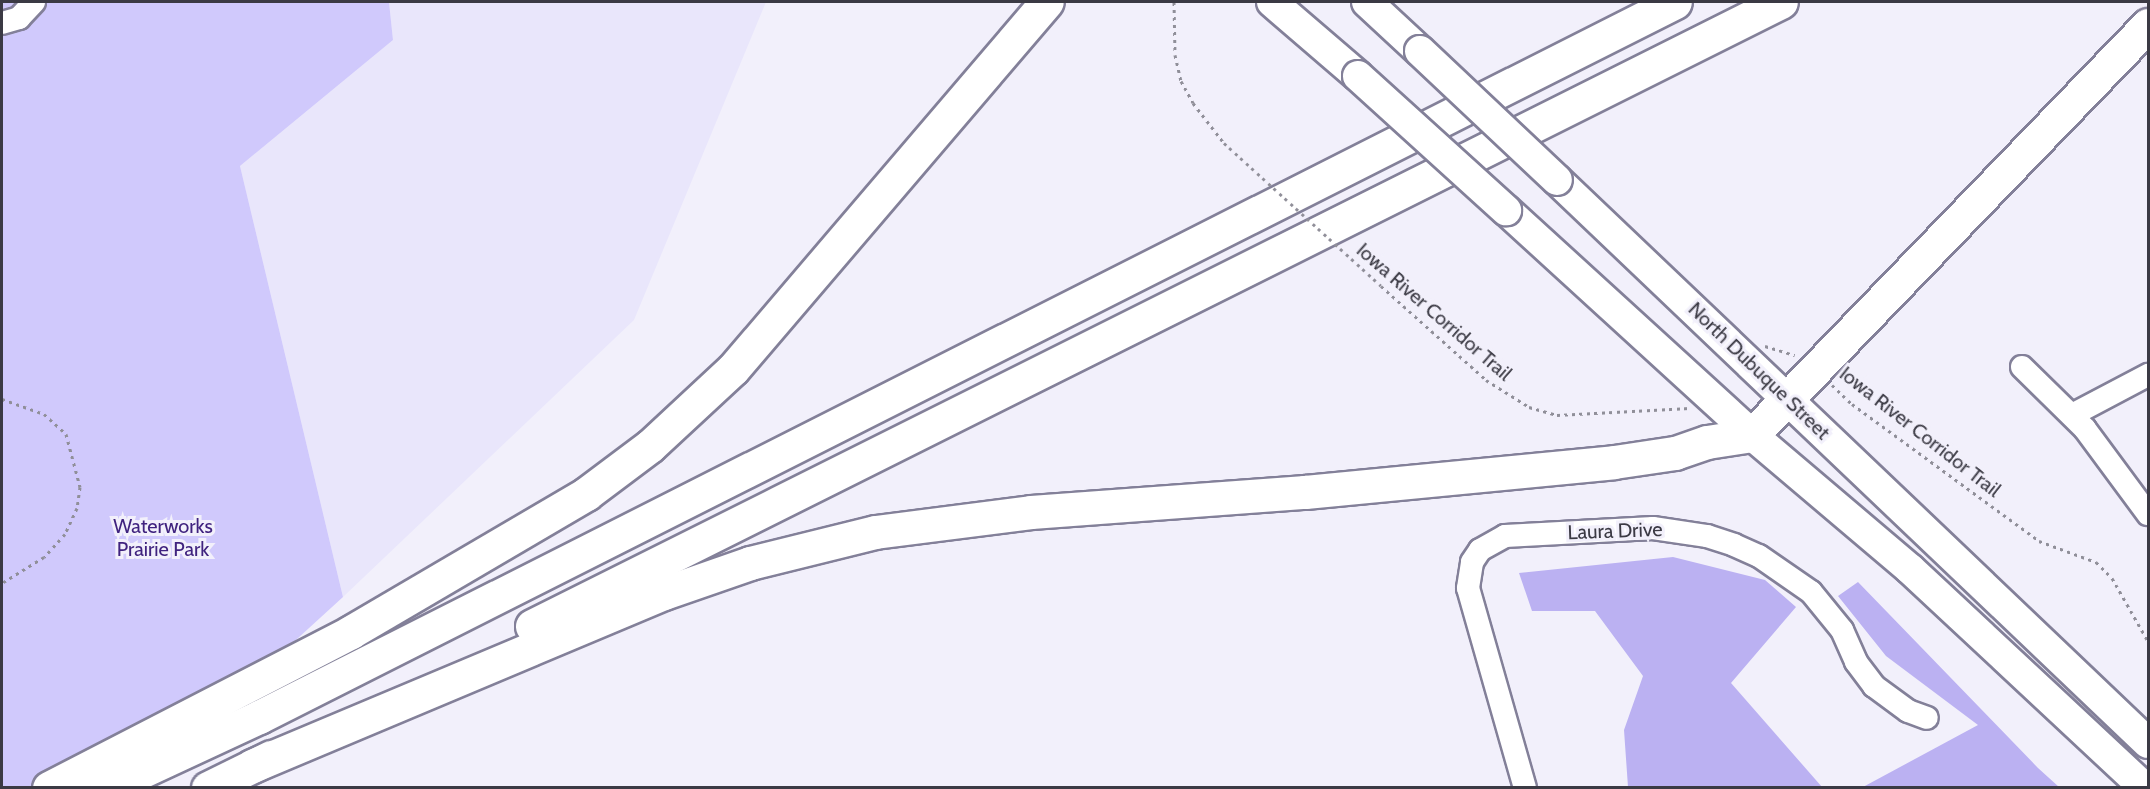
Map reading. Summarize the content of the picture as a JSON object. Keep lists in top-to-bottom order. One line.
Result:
{"streets":{"main road":["North Dubuque Street"],"street":["Laura Drive"],"path":["Iowa River Corridor Trail"]},"crossings":[["Iowa River Corridor Trail","North Dubuque Street"]],"parks":["Waterworks Prairie Park"]}
